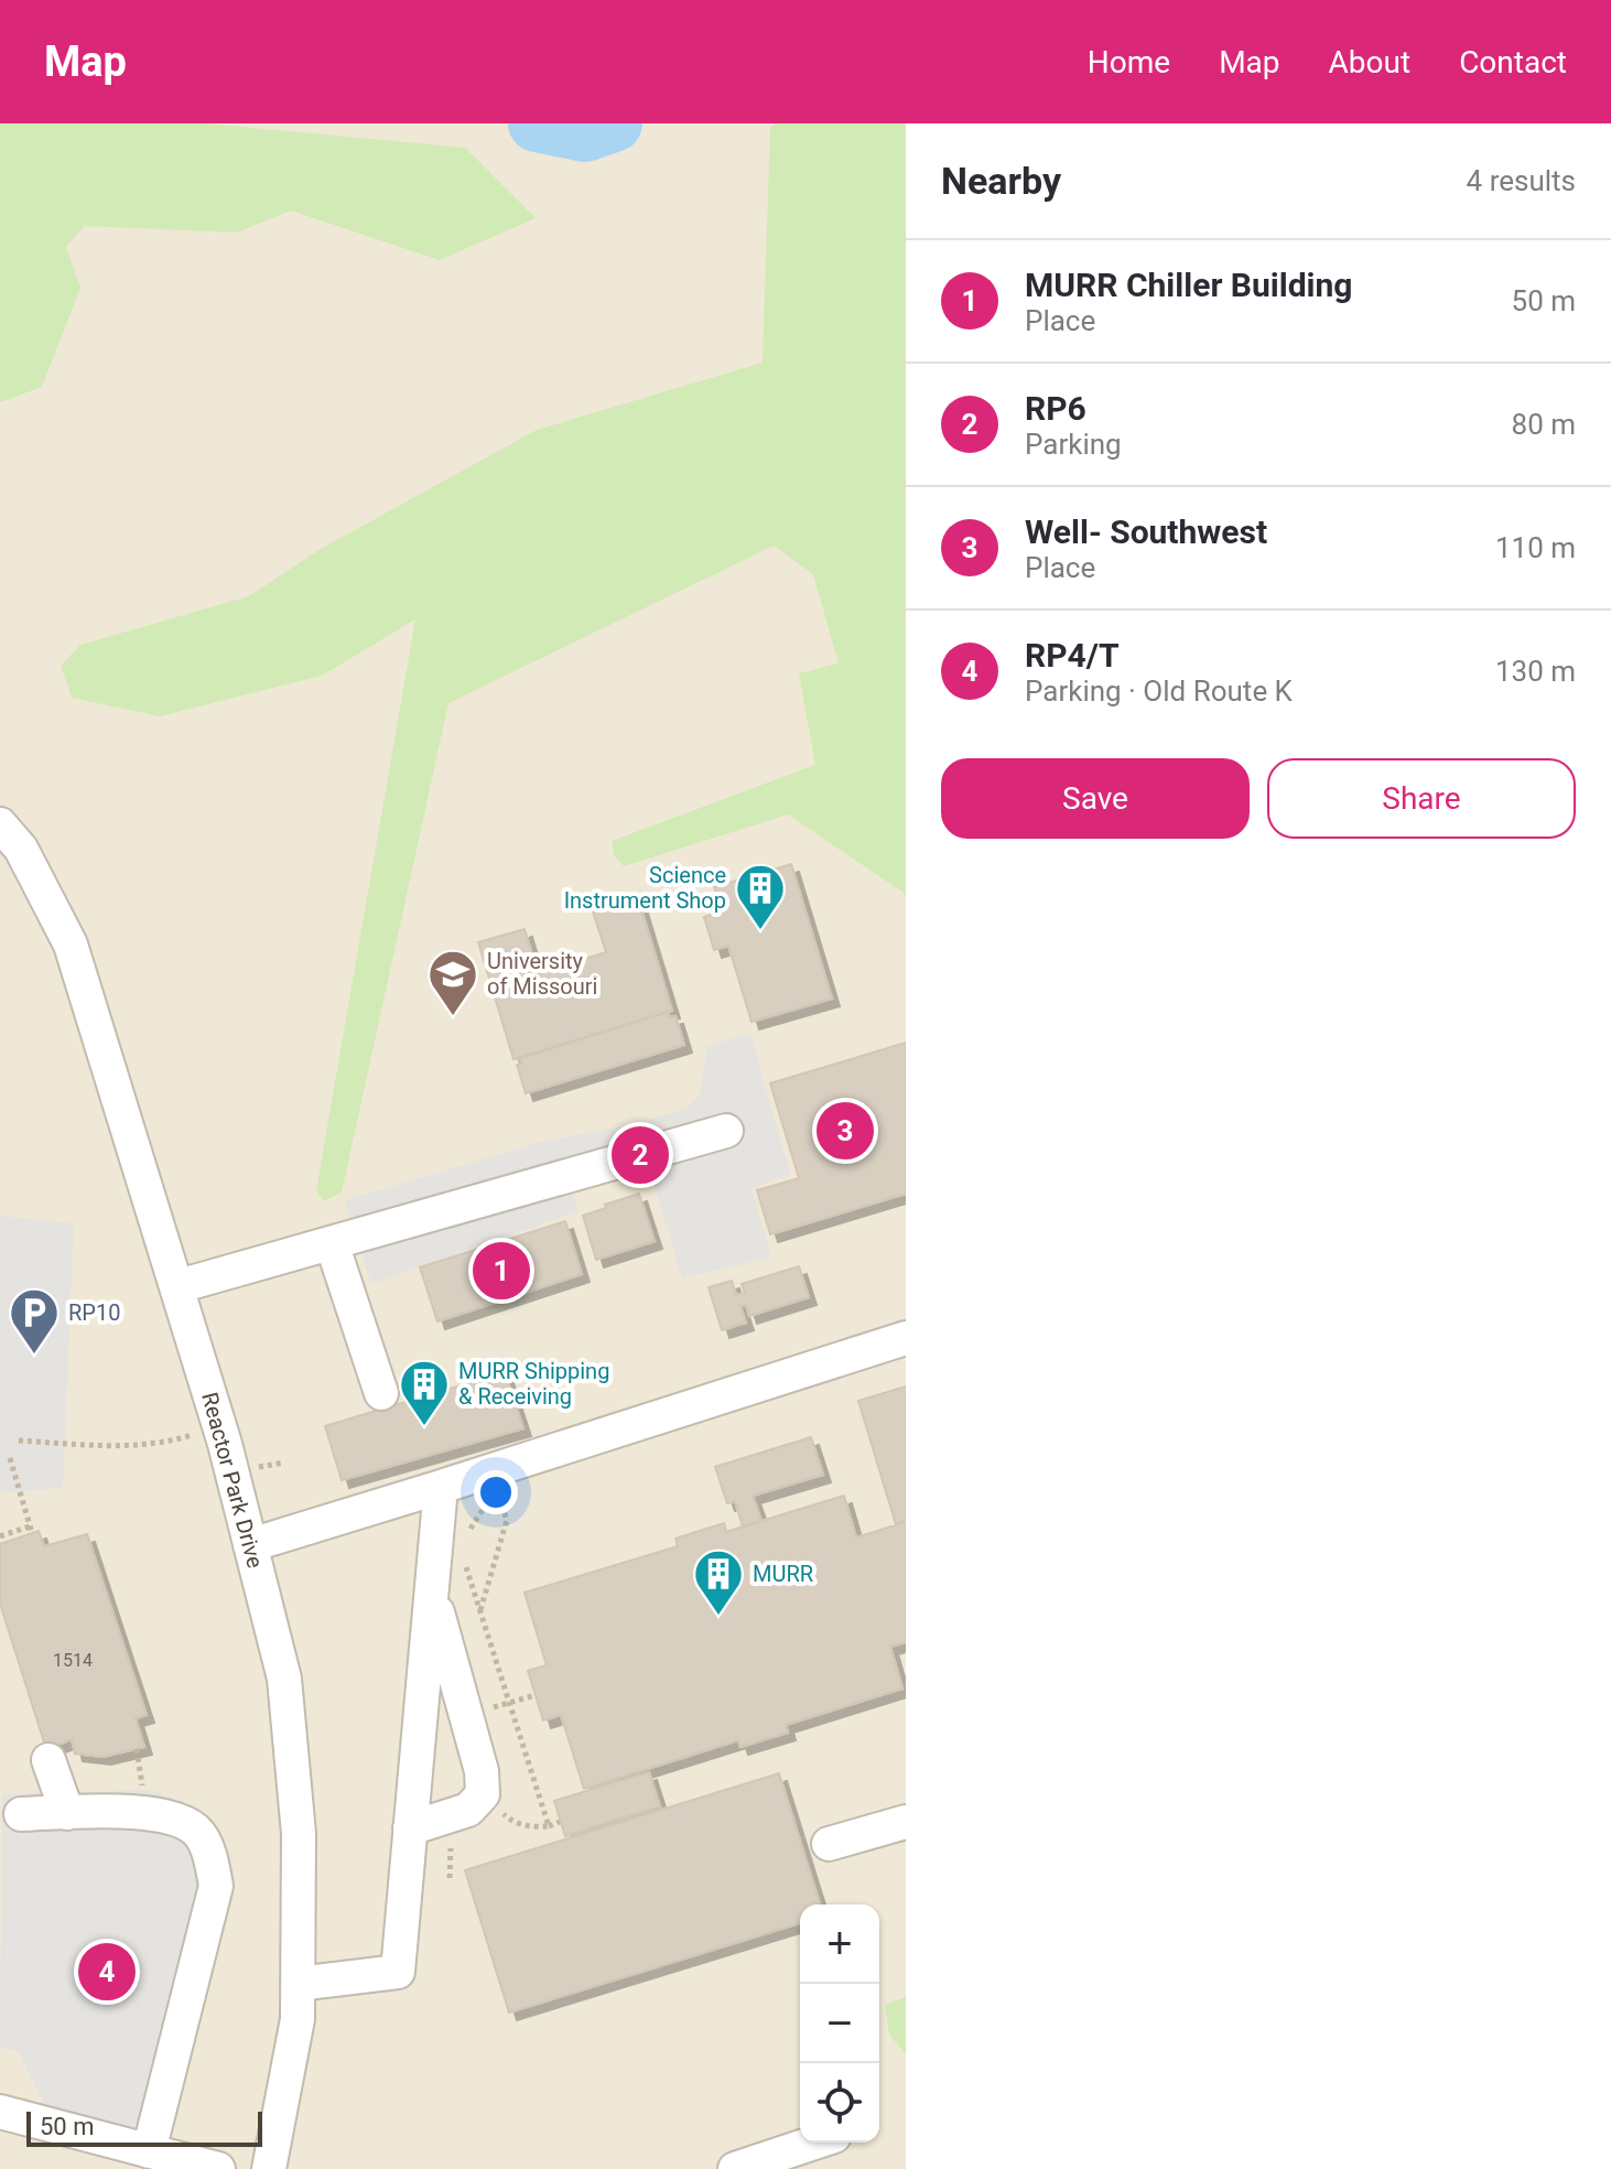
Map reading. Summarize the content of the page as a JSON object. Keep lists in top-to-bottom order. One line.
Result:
{"streets":{"street":["Reactor Park Drive"]},"places":{"building":["Science Instrument Shop","MURR Shipping & Receiving","MURR"],"school or university":["University of Missouri"],"parking":["RP10"]},"house_numbers":["1514"],"scale_bar":"50 m","page":{"header":"Map","nav":["Home","Map","About","Contact"],"heading":["Nearby","4 results"],"list":[{"mark":"1","name":"MURR Chiller Building","note":"Place","value":"50 m"},{"mark":"2","name":"RP6","note":"Parking","value":"80 m"},{"mark":"3","name":"Well- Southwest","note":"Place","value":"110 m"},{"mark":"4","name":"RP4/T","note":"Parking · Old Route K","value":"130 m"}],"buttons":["Save","Share"],"pins":["3","2","1","4"],"map_buttons":["+","−"],"scale":"50 m"}}
